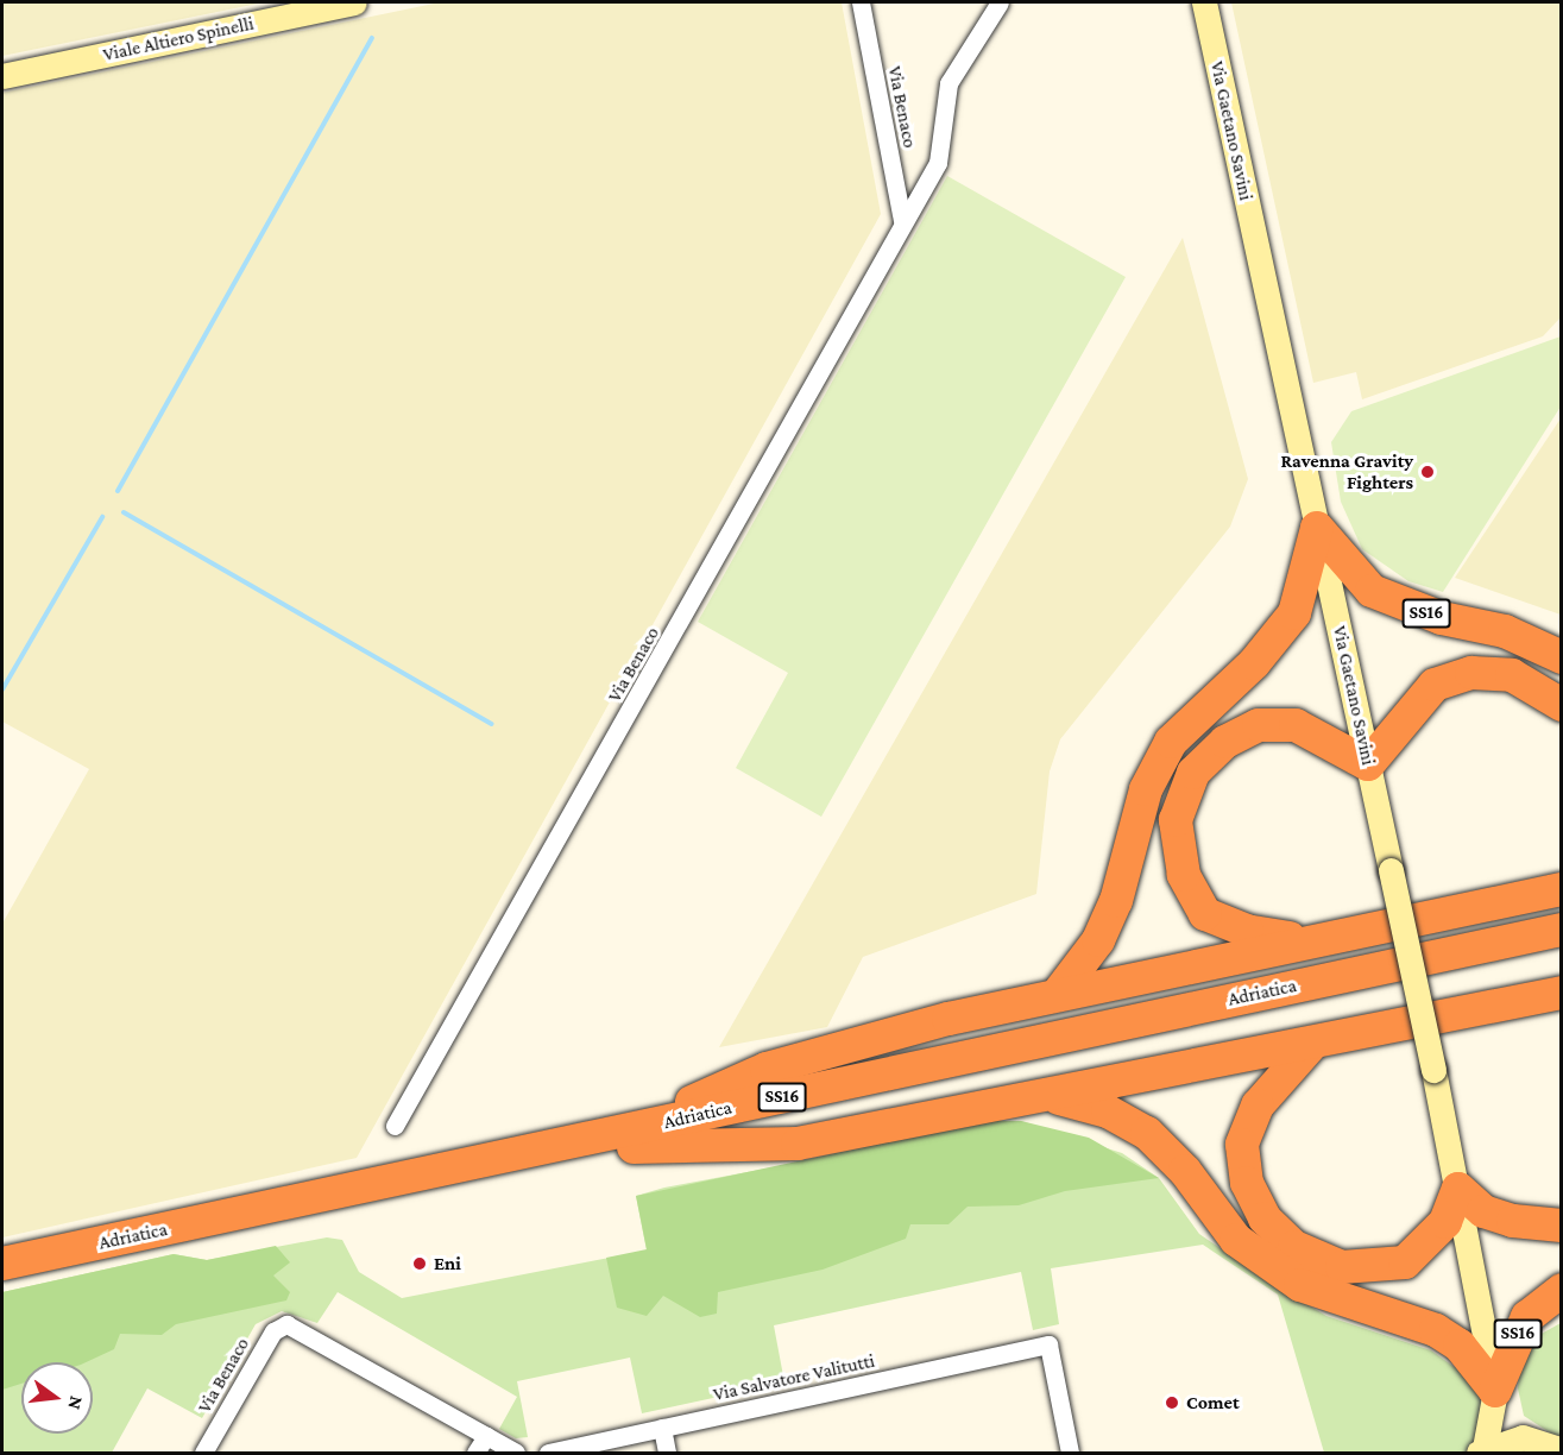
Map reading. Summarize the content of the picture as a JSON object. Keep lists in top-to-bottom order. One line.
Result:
{"streets":{"highway":["SS16","Adriatica"],"street":["Viale Altiero Spinelli","Via Benaco","Via Gaetano Savini","Via Salvatore Valitutti"]},"crossings":[["Via Gaetano Savini","SS16"],["SS16","Adriatica"]],"places":["Ravenna Gravity Fighters","Eni","Comet"],"north":"right"}
